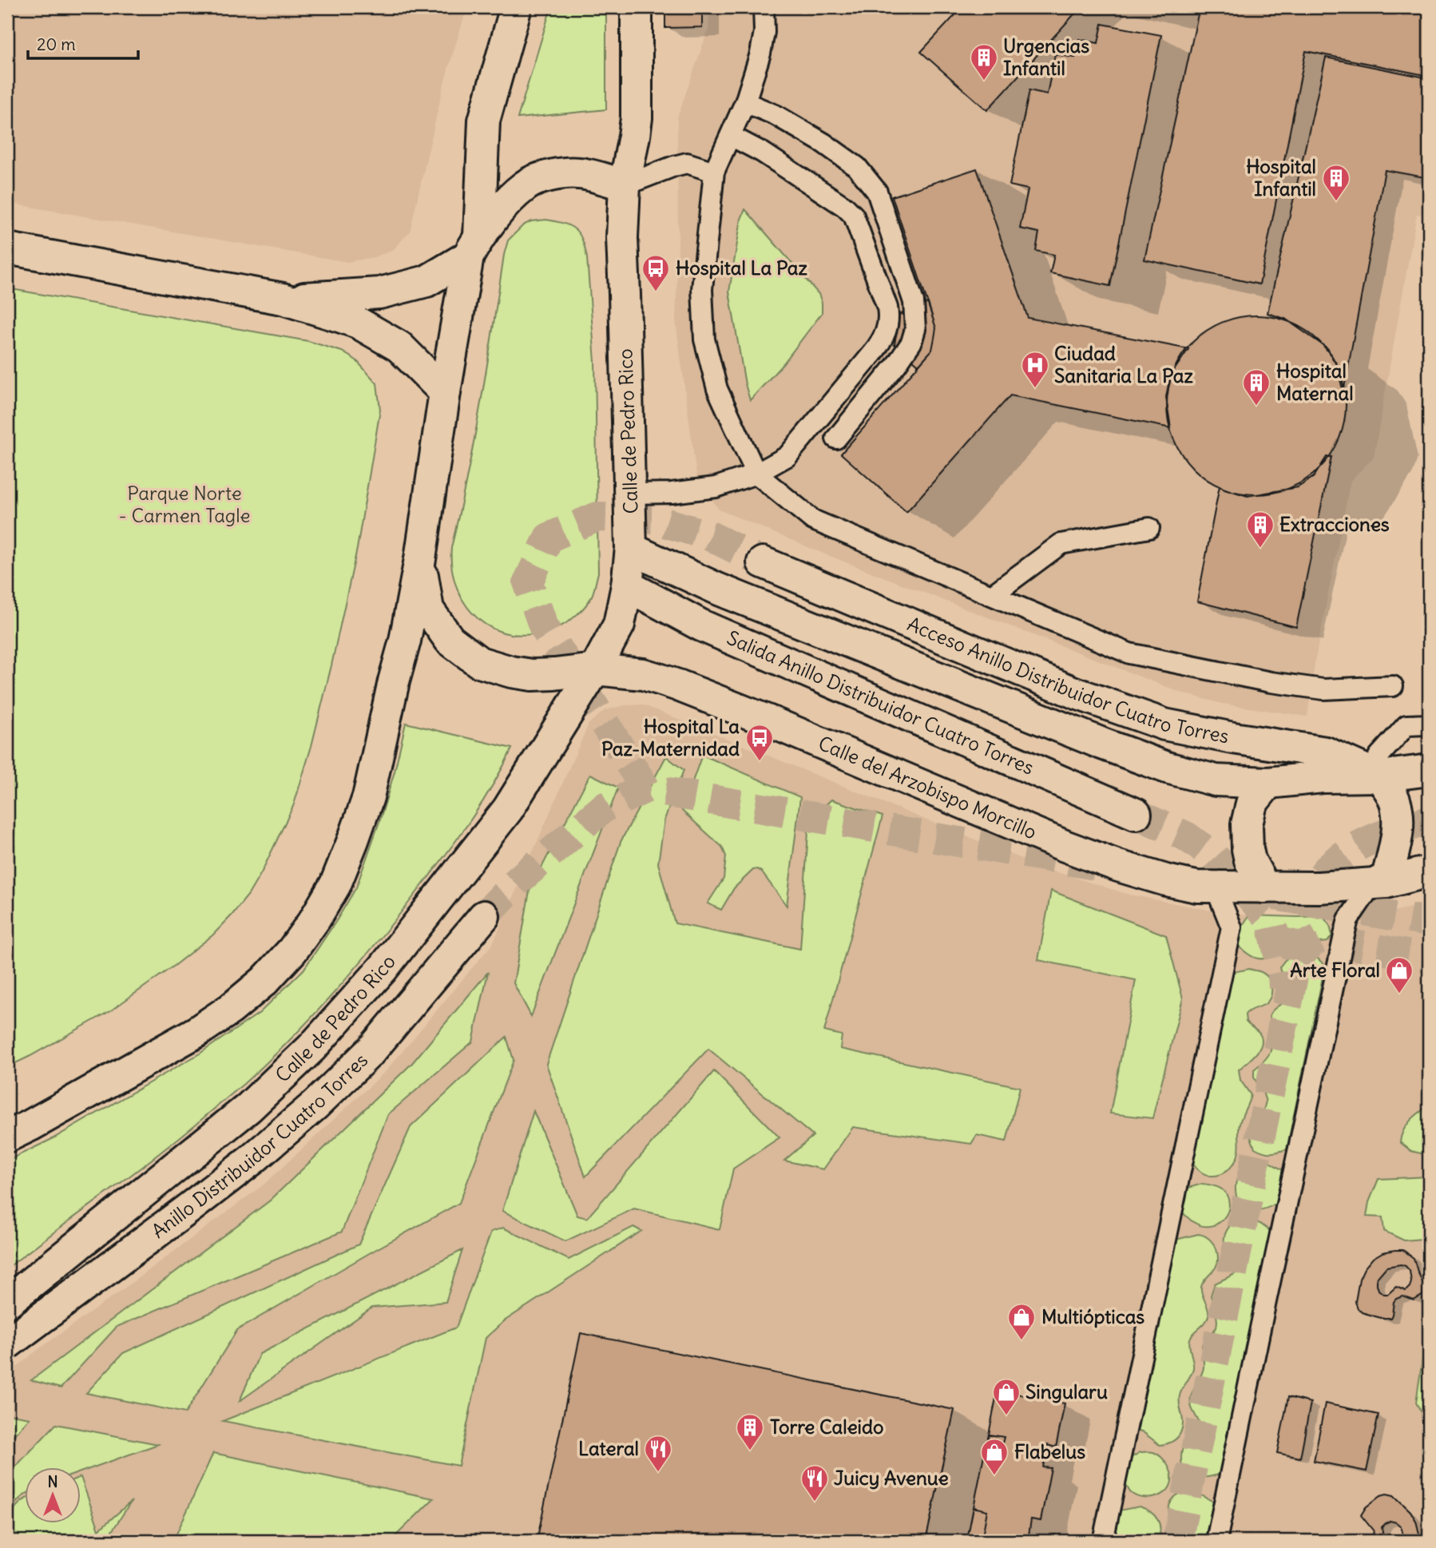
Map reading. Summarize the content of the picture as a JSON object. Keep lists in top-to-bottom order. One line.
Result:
{"streets":{"street":["Calle de Pedro Rico","Acceso Anillo Distribuidor Cuatro Torres","Salida Anillo Distribuidor Cuatro Torres","Calle del Arzobispo Morcillo","Anillo Distribuidor Cuatro Torres"]},"crossings":[["Calle de Pedro Rico","Salida Anillo Distribuidor Cuatro Torres"],["Calle de Pedro Rico","Calle del Arzobispo Morcillo"],["Acceso Anillo Distribuidor Cuatro Torres","Calle del Arzobispo Morcillo"]],"parks":["Parque Norte - Carmen Tagle"],"places":{"building":["Urgencias Infantil","Hospital Infantil","Hospital Maternal","Extracciones","Torre Caleido"],"bus stop":["Hospital La Paz","Hospital La Paz-Maternidad"],"hospital":["Ciudad Sanitaria La Paz"],"shop":["Arte Floral","Multiópticas","Singularu","Flabelus"],"restaurant":["Lateral","Juicy Avenue"]},"scale_bar":"20 m","north":"top"}
